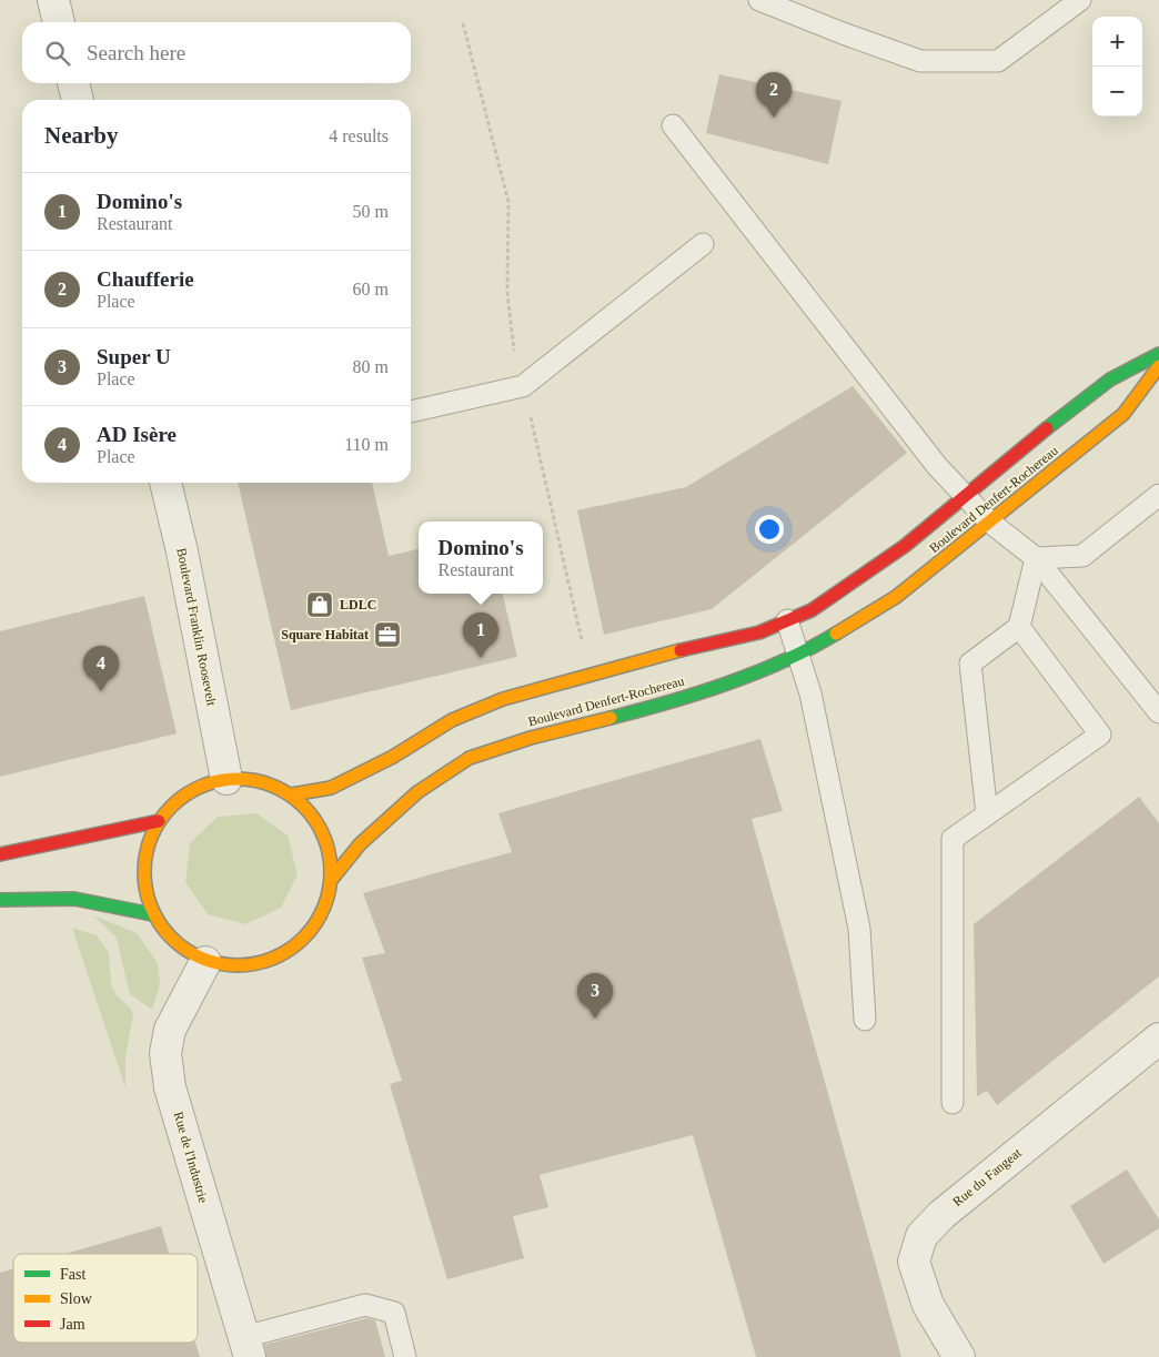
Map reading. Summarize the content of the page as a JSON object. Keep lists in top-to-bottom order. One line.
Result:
{"streets":{"main road":["Boulevard Denfert-Rochereau"],"street":["Boulevard Franklin Roosevelt","Rue de l'Industrie","Rue du Fangeat"]},"crossings":[["Boulevard Denfert-Rochereau","Boulevard Franklin Roosevelt"],["Boulevard Denfert-Rochereau","Rue de l'Industrie"],["Boulevard Franklin Roosevelt","Rue de l'Industrie"]],"places":{"shop":["LDLC"],"office":["Square Habitat"]},"legend":["Fast","Slow","Jam"],"page":{"map_buttons":["+","−"],"search":"Search here","pins":["2","1","4","3"],"heading":["Nearby","4 results"],"list":[{"mark":"1","name":"Domino's","note":"Restaurant","value":"50 m"},{"mark":"2","name":"Chaufferie","note":"Place","value":"60 m"},{"mark":"3","name":"Super U","note":"Place","value":"80 m"},{"mark":"4","name":"AD Isère","note":"Place","value":"110 m"}],"popup":["Domino's","Restaurant"]}}
